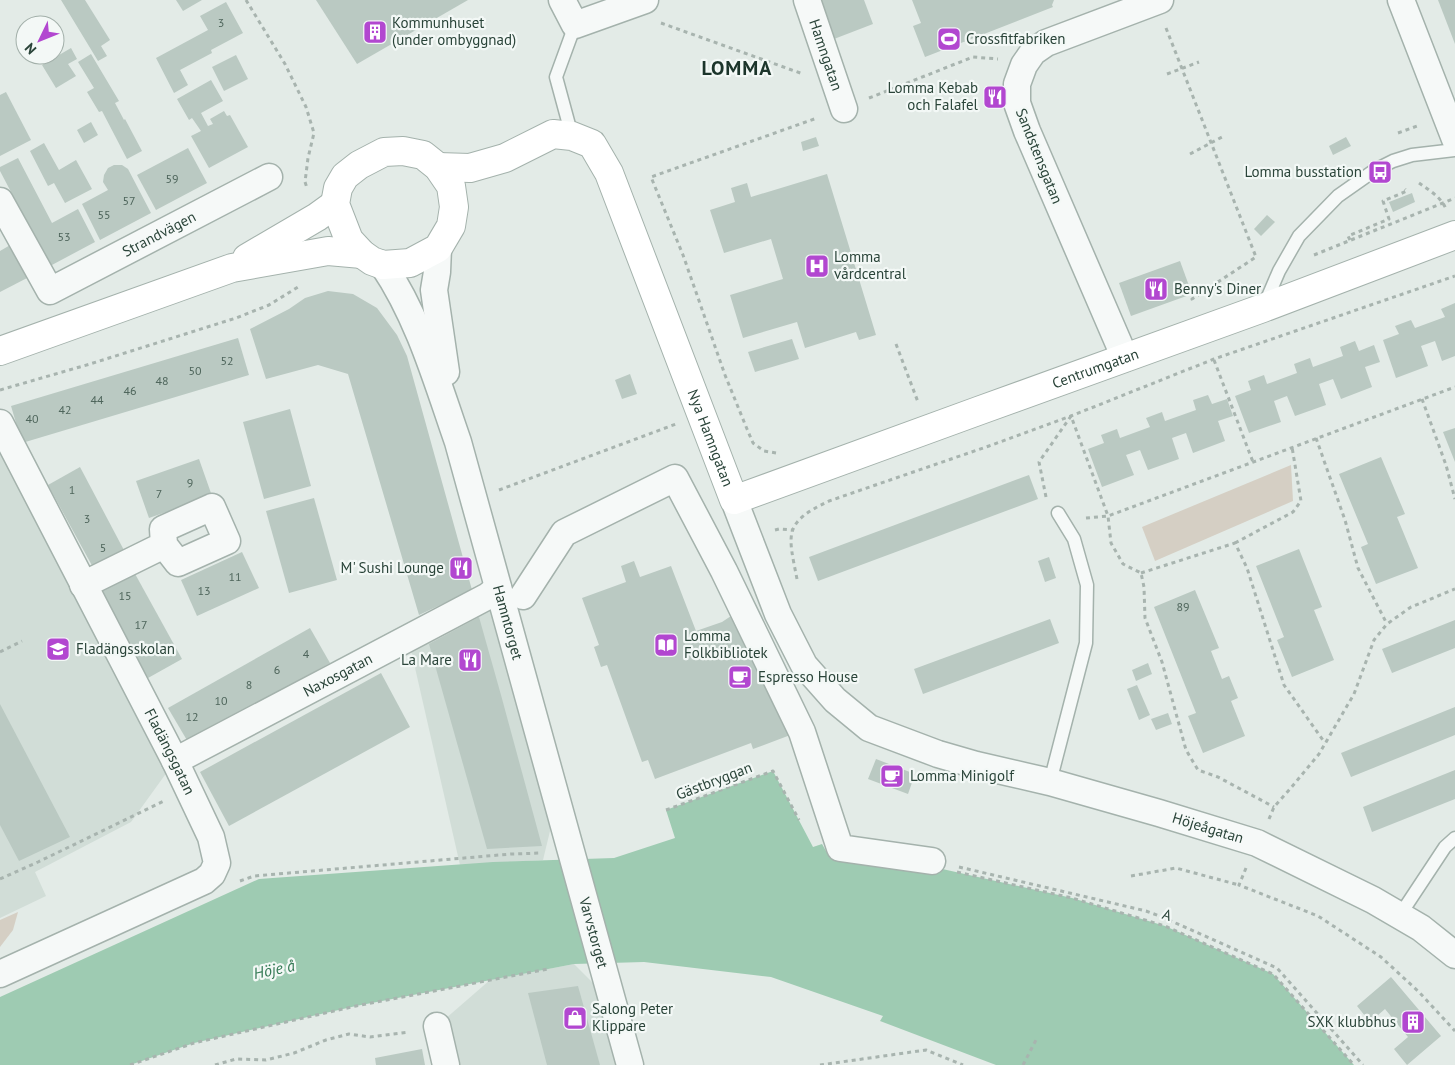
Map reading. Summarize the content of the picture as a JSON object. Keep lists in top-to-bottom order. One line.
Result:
{"streets":{"street":["Hamngatan","Sandstensgatan","Strandvägen","Centrumgatan","Nya Hamngatan","Hamntorget","Naxosgatan","Fladängsgatan","Höjeågatan","Varvstorget"],"path":["Gästbryggan","A"]},"crossings":[["Sandstensgatan","Centrumgatan"],["Centrumgatan","Nya Hamngatan"],["Nya Hamngatan","Hamntorget"],["Nya Hamngatan","Höjeågatan"],["Hamntorget","Naxosgatan"],["Hamntorget","Varvstorget"],["Naxosgatan","Fladängsgatan"]],"districts":["LOMMA"],"water":["Höje å"],"places":{"building":["Kommunhuset (under ombyggnad)","SXK klubbhus"],"sports":["Crossfitfabriken"],"restaurant":["Lomma Kebab och Falafel","Benny's Diner","M' Sushi Lounge","La Mare"],"bus stop":["Lomma busstation"],"hospital":["Lomma vårdcentral"],"library":["Lomma Folkbibliotek"],"school or university":["Fladängsskolan"],"cafe":["Espresso House","Lomma Minigolf"],"shop":["Salong Peter Klippare"]},"house_numbers":["3","59","57","55","53","52","50","48","46","44","42","40","9","1","7","3","5","11","13","15","89","17","4","6","8","10","12"],"north":"bottom left"}
